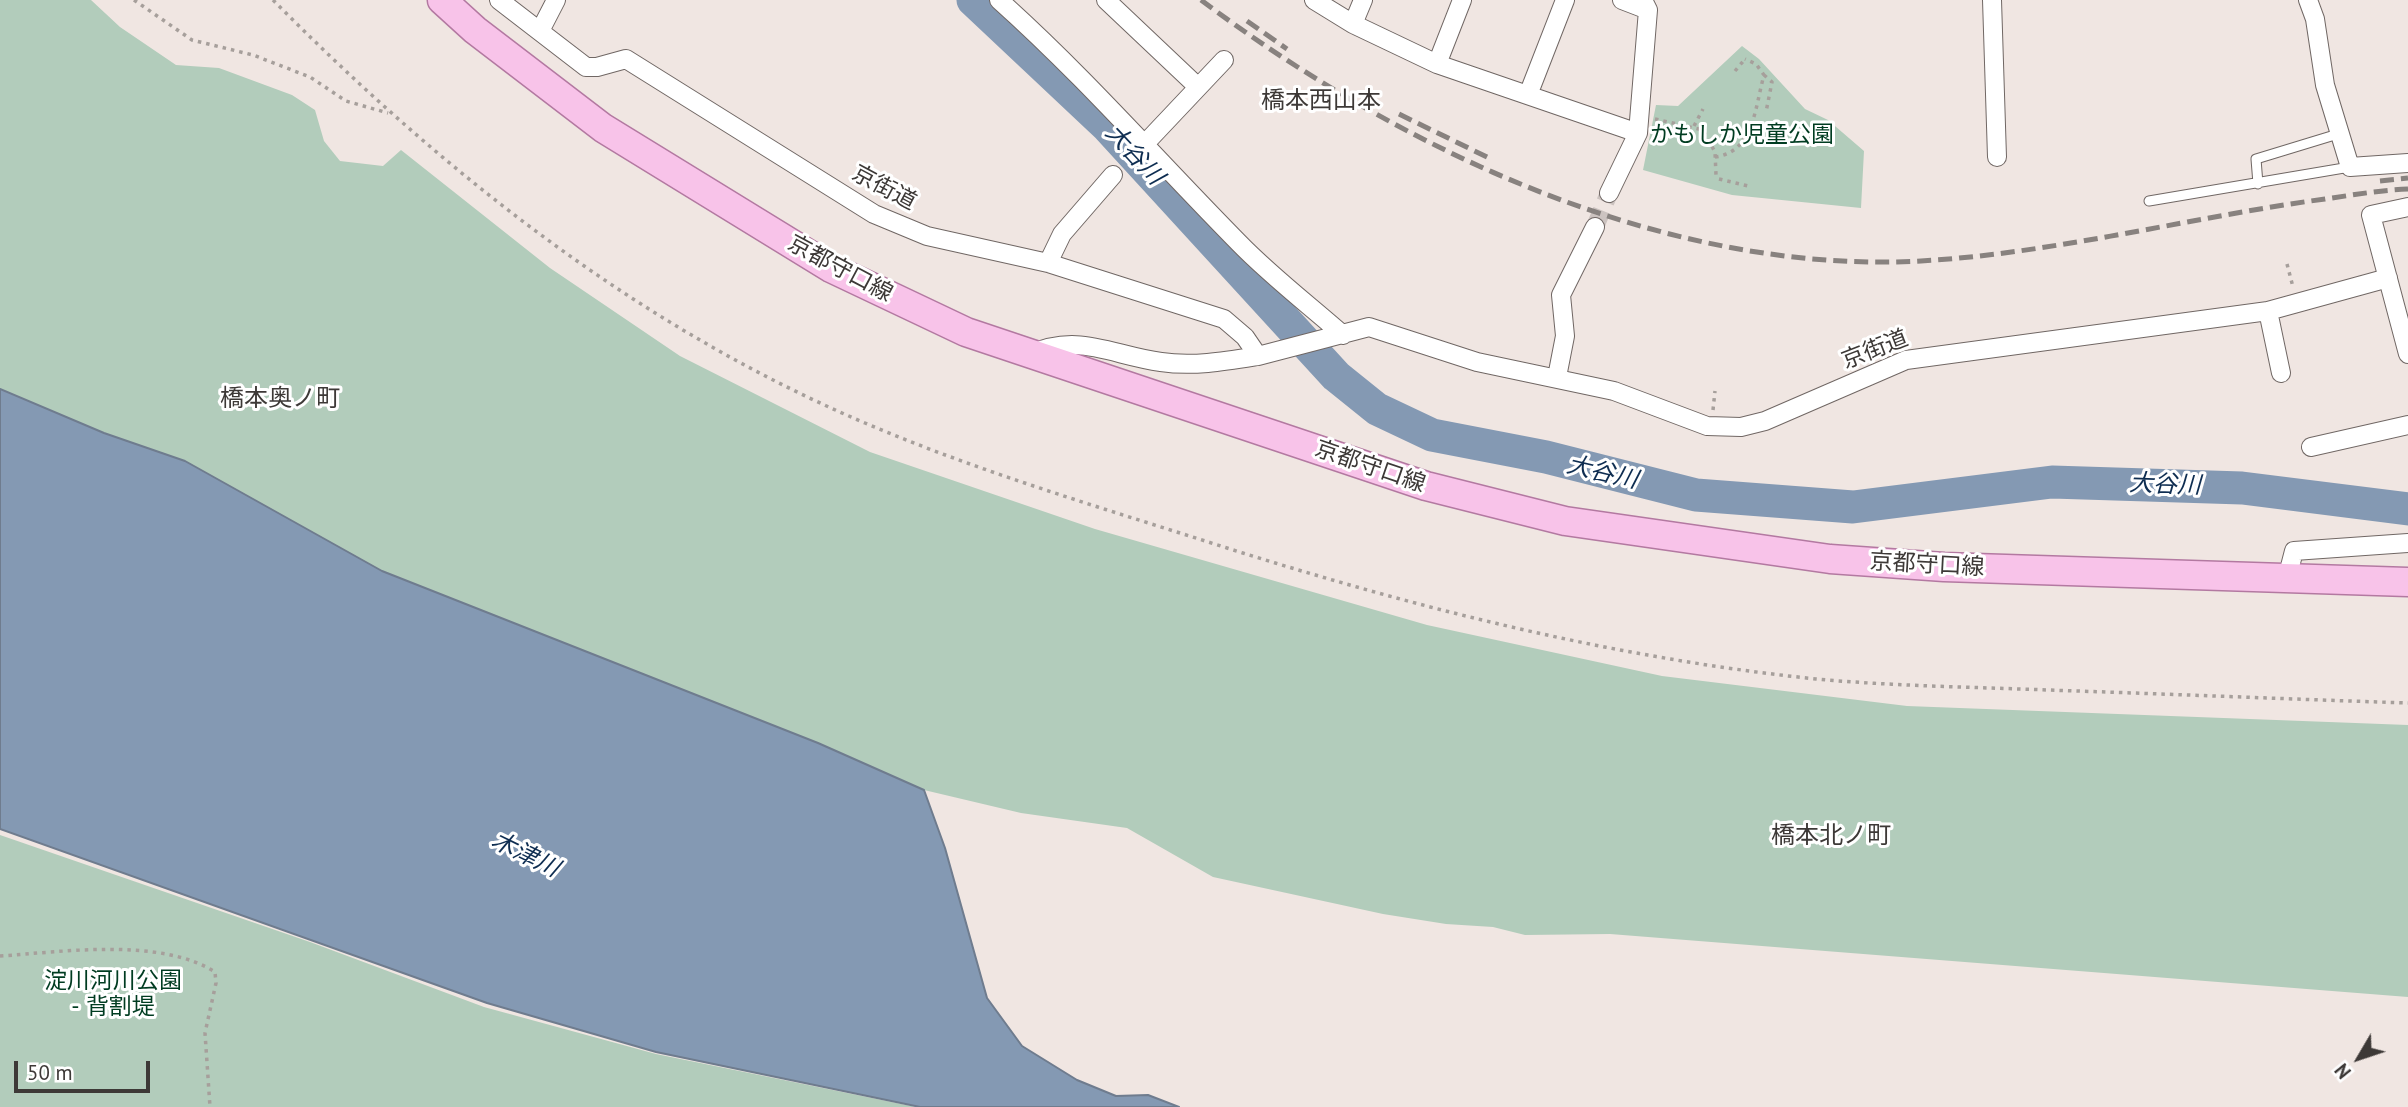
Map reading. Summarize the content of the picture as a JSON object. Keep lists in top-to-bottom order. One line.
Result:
{"streets":{"main road":["京都守口線"],"street":["京街道"]},"districts":["橋本西山本","橋本奥ノ町","橋本北ノ町"],"water":["大谷川","木津川"],"parks":["かもしか児童公園","淀川河川公園 - 背割堤"],"scale_bar":"50 m","north":"bottom left"}
